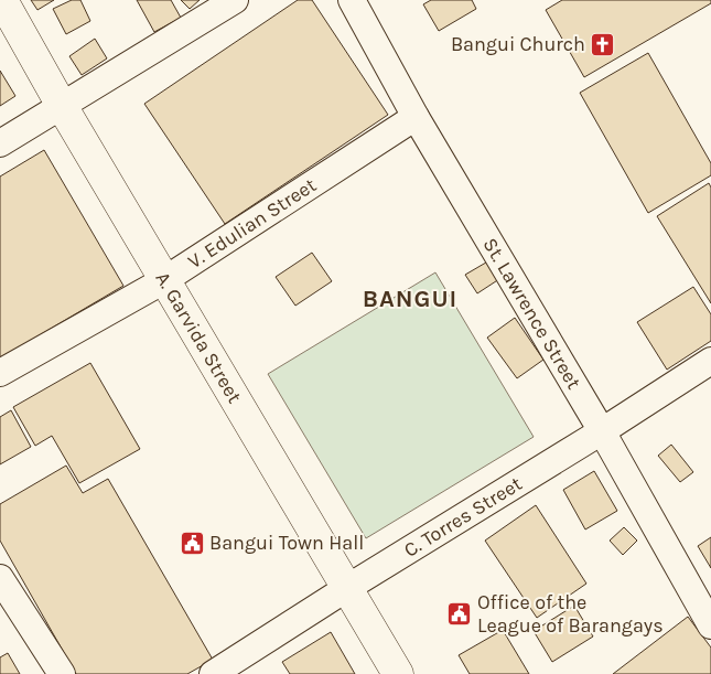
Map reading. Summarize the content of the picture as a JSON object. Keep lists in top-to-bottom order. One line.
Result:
{"streets":{"main road":["A. Garvida Street"],"street":["V. Edulian Street","St. Lawrence Street","C. Torres Street"]},"crossings":[["V. Edulian Street","St. Lawrence Street"],["V. Edulian Street","A. Garvida Street"],["St. Lawrence Street","C. Torres Street"],["A. Garvida Street","C. Torres Street"]],"districts":["BANGUI"],"places":{"church":["Bangui Church"],"public building":["Bangui Town Hall","Office of the League of Barangays"]}}
